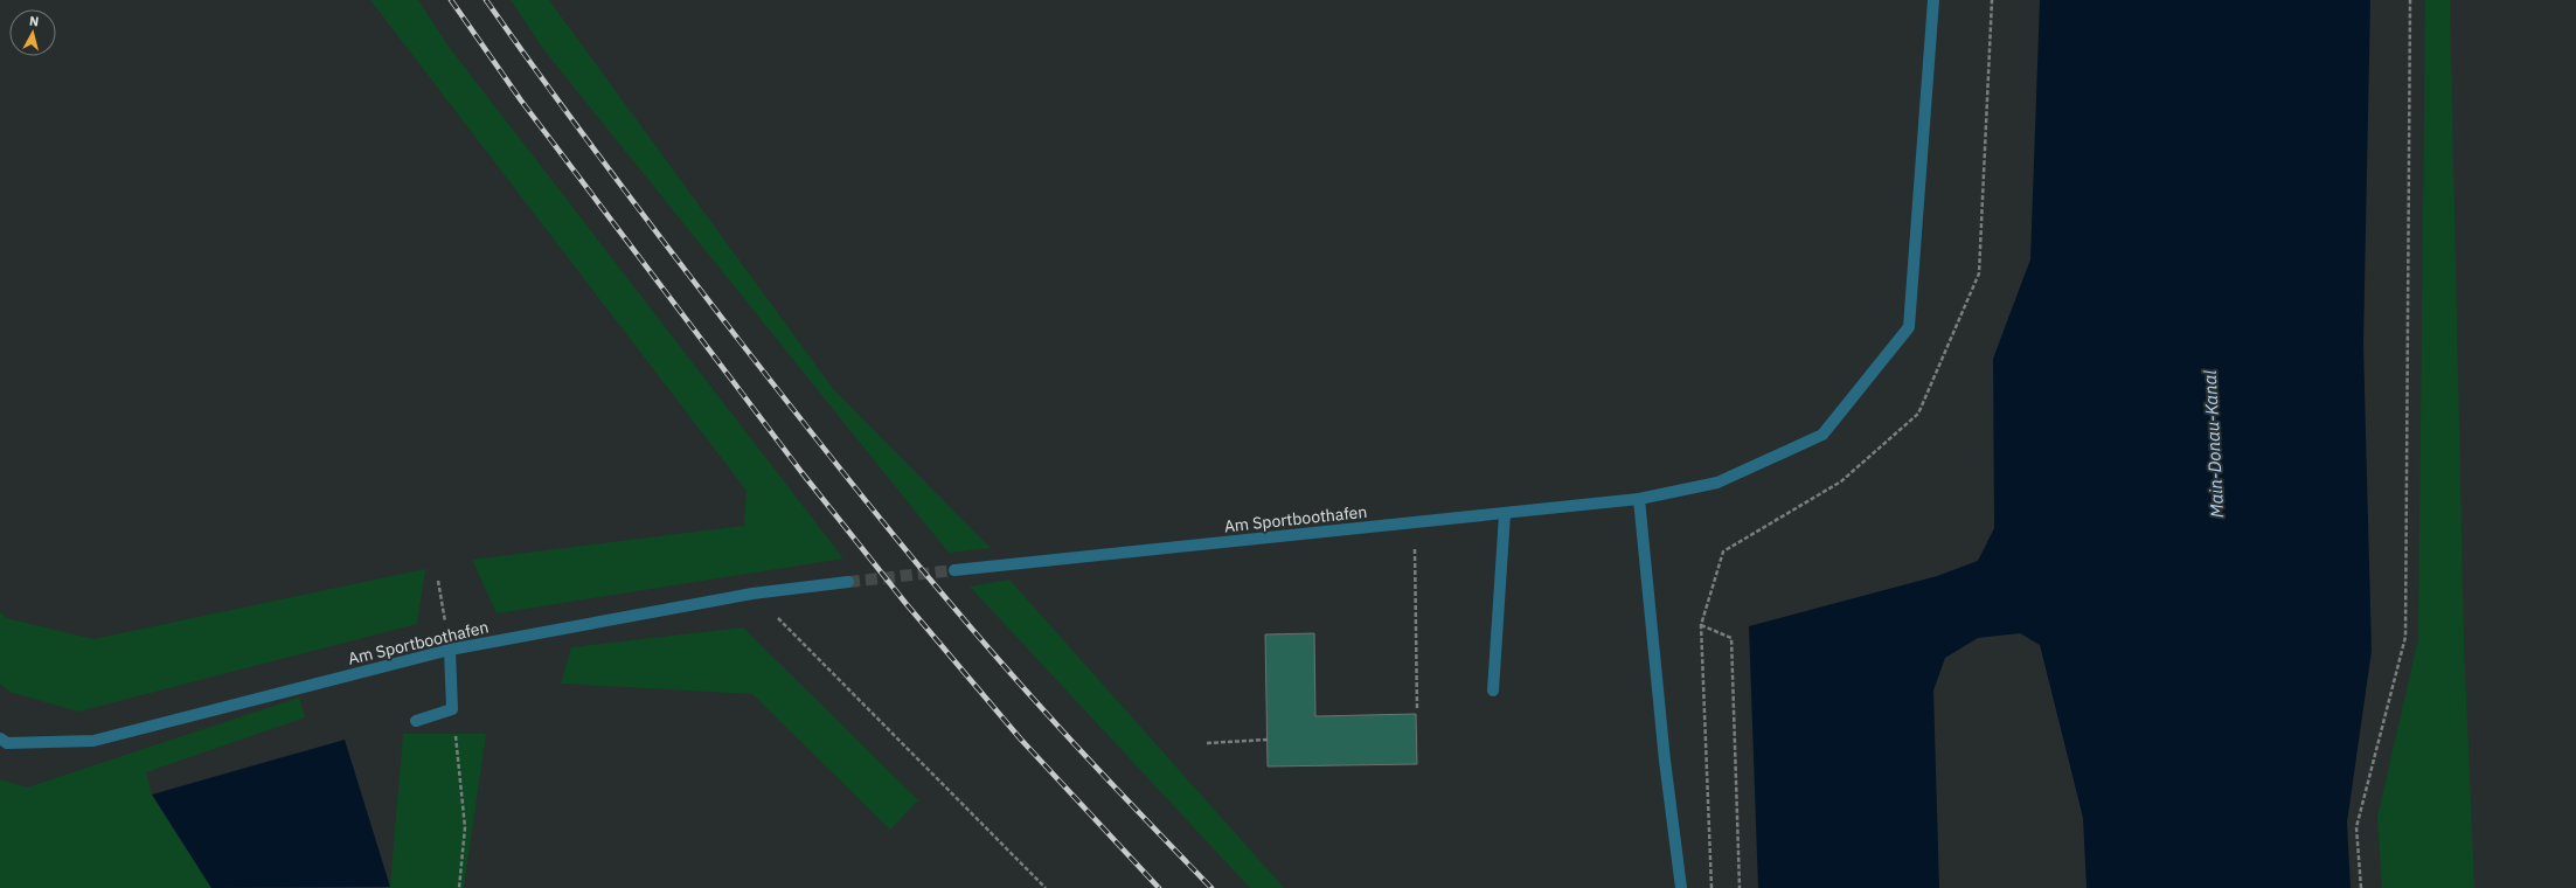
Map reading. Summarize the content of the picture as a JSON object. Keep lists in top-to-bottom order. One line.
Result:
{"streets":{"street":["Am Sportboothafen"]},"water":["Main-Donau-Kanal"],"north":"top"}
